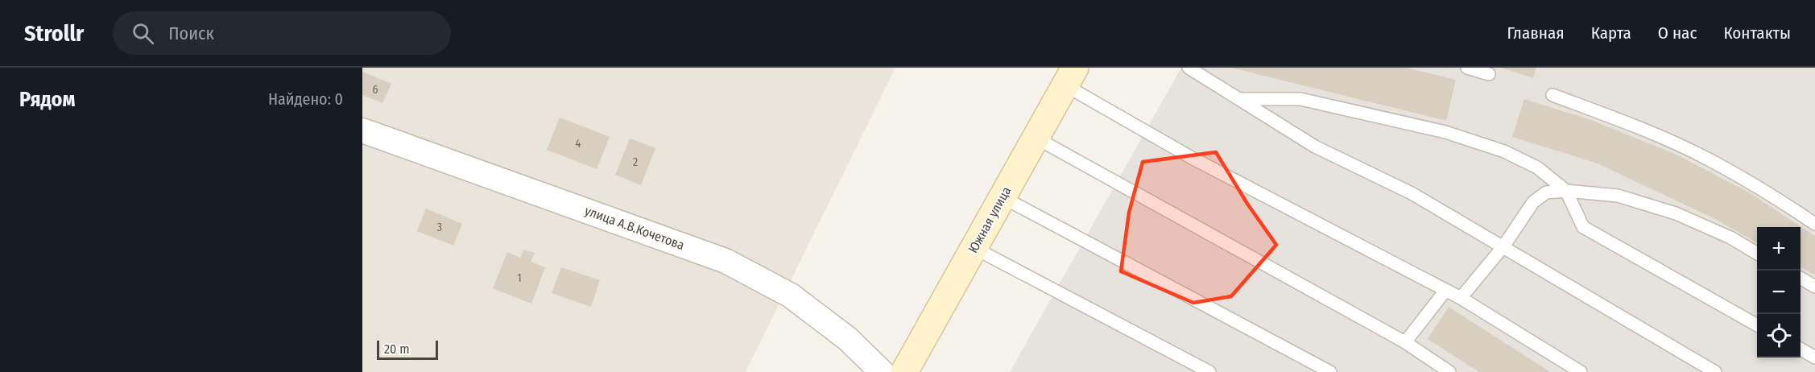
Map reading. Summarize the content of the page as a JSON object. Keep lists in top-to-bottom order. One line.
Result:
{"streets":{"street":["Южная улица","улица А.В.Кочетова"]},"house_numbers":["6","4","2","3","1"],"scale_bar":"20 m","page":{"header":"Strollr","search":"Поиск","nav":["Главная","Карта","О нас","Контакты"],"heading":["Рядом","Найдено: 0"],"map_buttons":["+","−"],"scale":"20 m"}}
